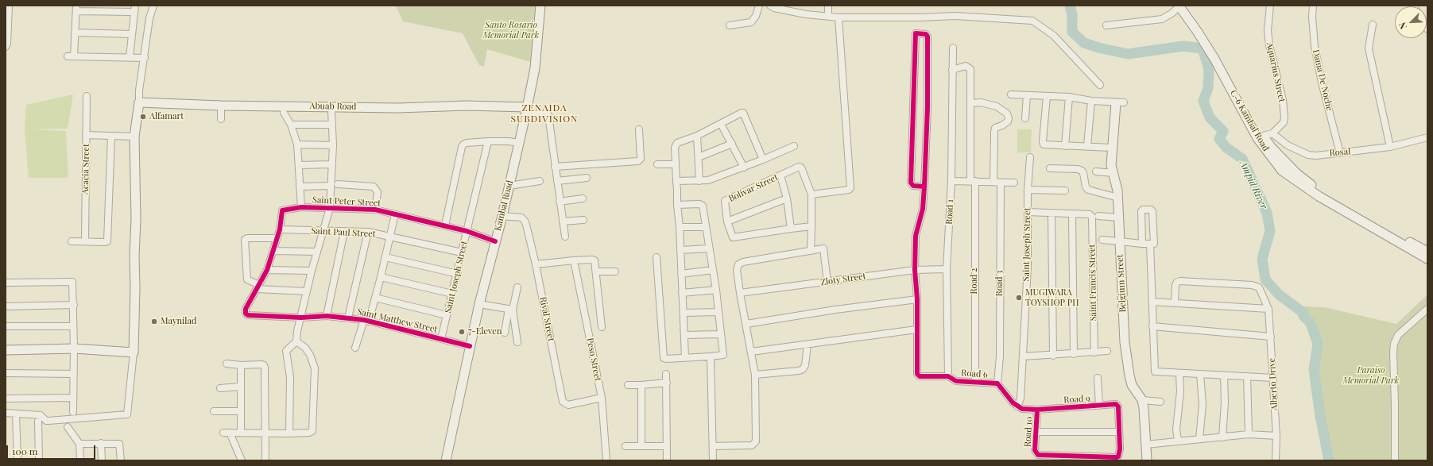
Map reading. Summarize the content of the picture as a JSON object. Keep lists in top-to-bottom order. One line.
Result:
{"streets":{"street":["Aquarius Street","Dama De Noche","Abuab Road","C-6 Kambal Road","Rosal","Acacia Street","Bolivar Street","Saint Peter Street","Kambal Road","Road 1","Saint Paul Street","Saint Joseph Street","Zloty Street","Road 2","Saint Francis Street","Road 3","Belgium Street","Riyal Street","Saint Matthew Street","Peso Street","Road 6","Alberto Drive","Road 9","Road 10"]},"crossings":[["Aquarius Street","Rosal"],["Dama De Noche","Rosal"],["Abuab Road","Kambal Road"],["Saint Peter Street","Kambal Road"],["Saint Peter Street","Saint Paul Street"],["Saint Peter Street","Saint Joseph Street"],["Kambal Road","Riyal Street"],["Kambal Road","Saint Matthew Street"],["Road 1","Zloty Street"],["Road 1","Road 2"],["Road 1","Road 6"],["Saint Paul Street","Saint Joseph Street"],["Saint Joseph Street","Saint Matthew Street"],["Saint Joseph Street","Road 6"],["Road 2","Road 3"],["Road 2","Road 6"],["Road 3","Road 6"],["Riyal Street","Peso Street"],["Road 9","Road 10"]],"districts":["ZENAIDA SUBDIVISION"],"water":["Ampid River"],"parks":["Santo Rosario Memorial Park","Paraiso Memorial Park"],"places":["Alfamart","MUGIWARA TOYSHOP PH","Maynilad","7-Eleven"],"scale_bar":"100 m","north":"bottom left"}
